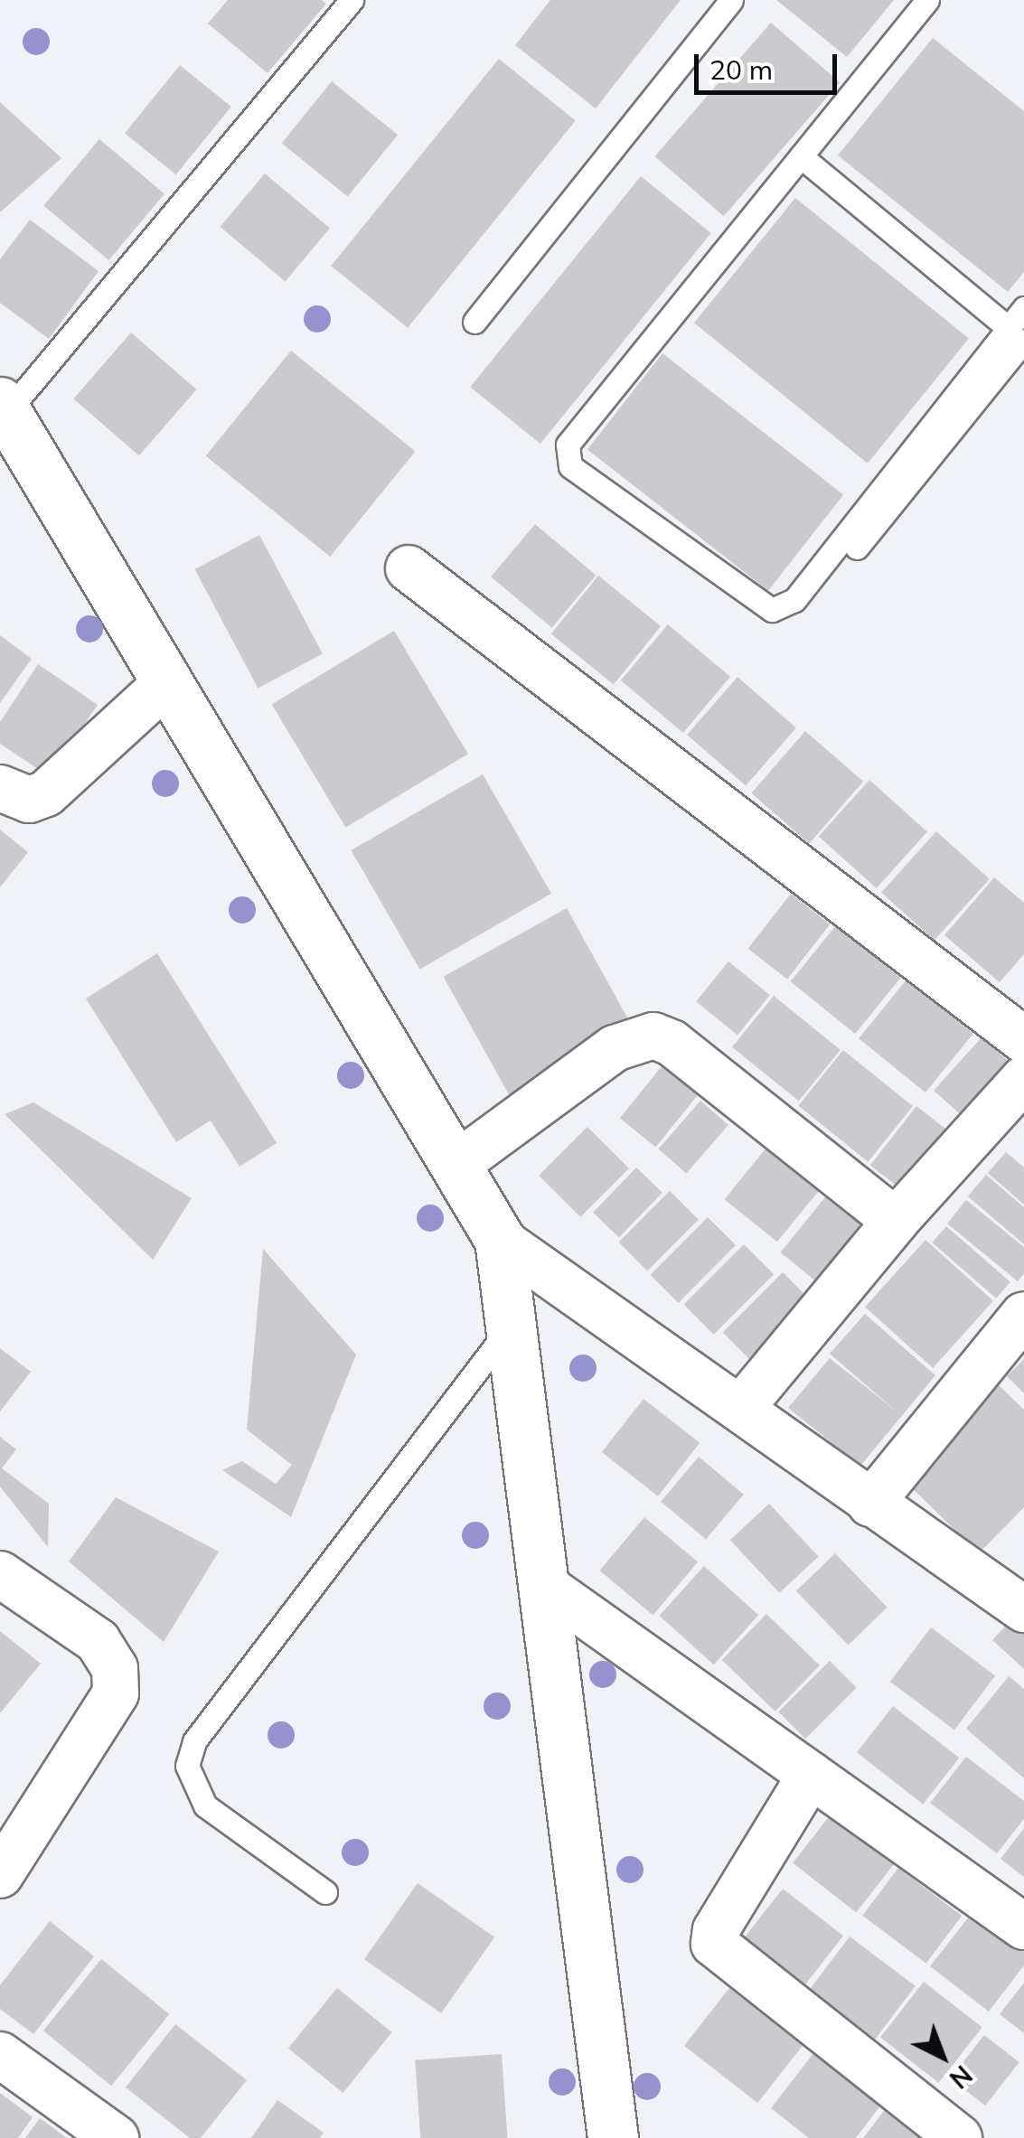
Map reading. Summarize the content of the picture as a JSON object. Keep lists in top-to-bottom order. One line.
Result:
{"scale_bar":"20 m","north":"bottom right"}
